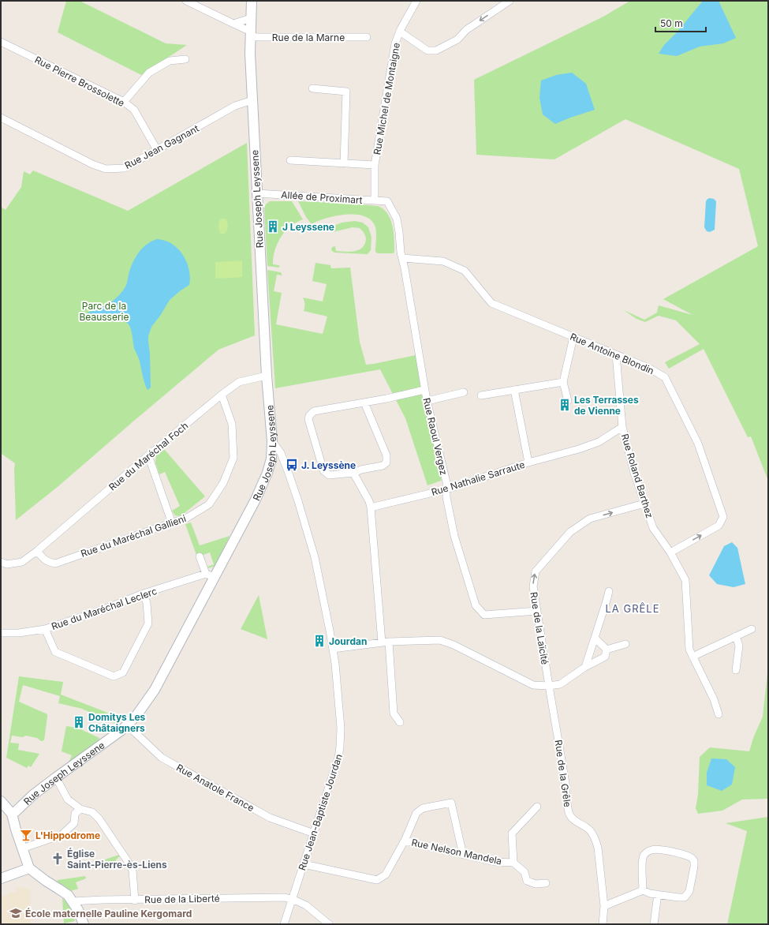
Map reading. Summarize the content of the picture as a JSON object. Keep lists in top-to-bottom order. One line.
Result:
{"streets":{"street":["Rue de la Marne","Rue Pierre Brossolette","Rue Michel de Montaigne","Rue Jean Gagnant","Allée de Proximart","Rue Joseph Leyssene","Rue Antoine Blondin","Rue Raoul Vergez","Rue du Maréchal Foch","Rue Roland Barthez","Rue Nathalie Sarraute","Rue du Maréchal Gallieni","Rue du Maréchal Leclerc","Rue de la Laïcité","Rue de la Grêle","Rue Anatole France","Rue Jean-Baptiste Jourdan","Rue Nelson Mandela","Rue de la Liberté"]},"crossings":[["Rue de la Marne","Rue Joseph Leyssene"],["Rue Pierre Brossolette","Rue Jean Gagnant"],["Rue Michel de Montaigne","Allée de Proximart"],["Rue Jean Gagnant","Rue Joseph Leyssene"],["Allée de Proximart","Rue Joseph Leyssene"],["Allée de Proximart","Rue Raoul Vergez"],["Rue Joseph Leyssene","Rue du Maréchal Foch"],["Rue Joseph Leyssene","Rue du Maréchal Leclerc"],["Rue Joseph Leyssene","Rue Anatole France"],["Rue Joseph Leyssene","Rue Jean-Baptiste Jourdan"],["Rue Antoine Blondin","Rue Raoul Vergez"],["Rue Antoine Blondin","Rue Roland Barthez"],["Rue Raoul Vergez","Rue Nathalie Sarraute"],["Rue Raoul Vergez","Rue de la Laïcité"],["Rue du Maréchal Foch","Rue du Maréchal Gallieni"],["Rue Roland Barthez","Rue Nathalie Sarraute"],["Rue Roland Barthez","Rue de la Laïcité"],["Rue de la Laïcité","Rue de la Grêle"],["Rue Anatole France","Rue Jean-Baptiste Jourdan"],["Rue Jean-Baptiste Jourdan","Rue Nelson Mandela"],["Rue Jean-Baptiste Jourdan","Rue de la Liberté"]],"one_way":["Rue de la Laïcité"],"districts":["LA GRÊLE"],"parks":["Parc de la Beausserie"],"places":{"building":["J Leyssene","Les Terrasses de Vienne","Jourdan","Domitys Les Châtaigners"],"bus stop":["J. Leyssène"],"bar":["L'Hippodrome"],"church":["Église Saint-Pierre-ès-Liens"],"school or university":["École maternelle Pauline Kergomard"]},"scale_bar":"50 m"}
